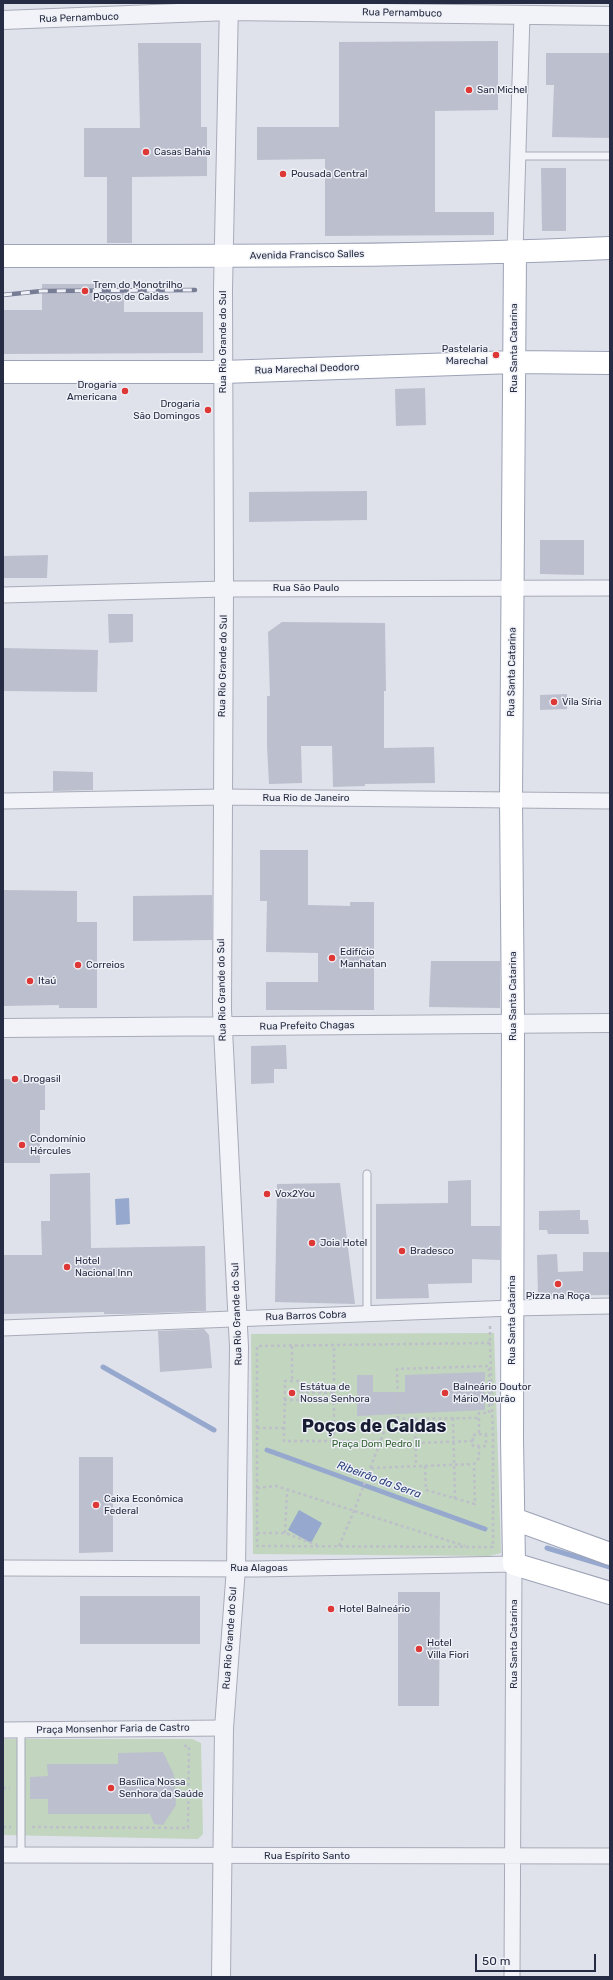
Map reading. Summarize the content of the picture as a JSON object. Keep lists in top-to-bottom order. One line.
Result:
{"streets":{"main road":["Avenida Francisco Salles","Rua Santa Catarina","Rua Marechal Deodoro"],"street":["Rua Pernambuco","Rua Rio Grande do Sul","Rua São Paulo","Rua Rio de Janeiro","Rua Prefeito Chagas","Rua Barros Cobra","Rua Alagoas","Praça Monsenhor Faria de Castro","Rua Espírito Santo"]},"crossings":[["Rua Pernambuco","Rua Rio Grande do Sul"],["Rua Pernambuco","Rua Santa Catarina"],["Avenida Francisco Salles","Rua Rio Grande do Sul"],["Avenida Francisco Salles","Rua Santa Catarina"],["Rua Rio Grande do Sul","Rua Marechal Deodoro"],["Rua Rio Grande do Sul","Rua São Paulo"],["Rua Rio Grande do Sul","Rua Rio de Janeiro"],["Rua Rio Grande do Sul","Rua Prefeito Chagas"],["Rua Rio Grande do Sul","Rua Barros Cobra"],["Rua Rio Grande do Sul","Rua Alagoas"],["Rua Rio Grande do Sul","Praça Monsenhor Faria de Castro"],["Rua Rio Grande do Sul","Rua Espírito Santo"],["Rua Santa Catarina","Rua Marechal Deodoro"],["Rua Santa Catarina","Rua São Paulo"],["Rua Santa Catarina","Rua Rio de Janeiro"],["Rua Santa Catarina","Rua Prefeito Chagas"],["Rua Santa Catarina","Rua Barros Cobra"],["Rua Santa Catarina","Rua Alagoas"],["Rua Santa Catarina","Rua Espírito Santo"]],"districts":["Poços de Caldas"],"water":["Ribeirão da Serra"],"parks":["Praça Dom Pedro II"],"places":["San Michel","Casas Bahia","Pousada Central","Trem do Monotrilho Poços de Caldas","Pastelaria Marechal","Drogaria Americana","Drogaria São Domingos","Vila Síria","Edifício Manhatan","Correios","Itaú","Drogasil","Condomínio Hércules","Vox2You","Joia Hotel","Bradesco","Hotel Nacional Inn","Pizza na Roça","Estátua de Nossa Senhora","Balneário Doutor Mário Mourão","Caixa Econômica Federal","Hotel Balneário","Hotel Villa Fiori","Basílica Nossa Senhora da Saúde"],"scale_bar":"50 m"}
